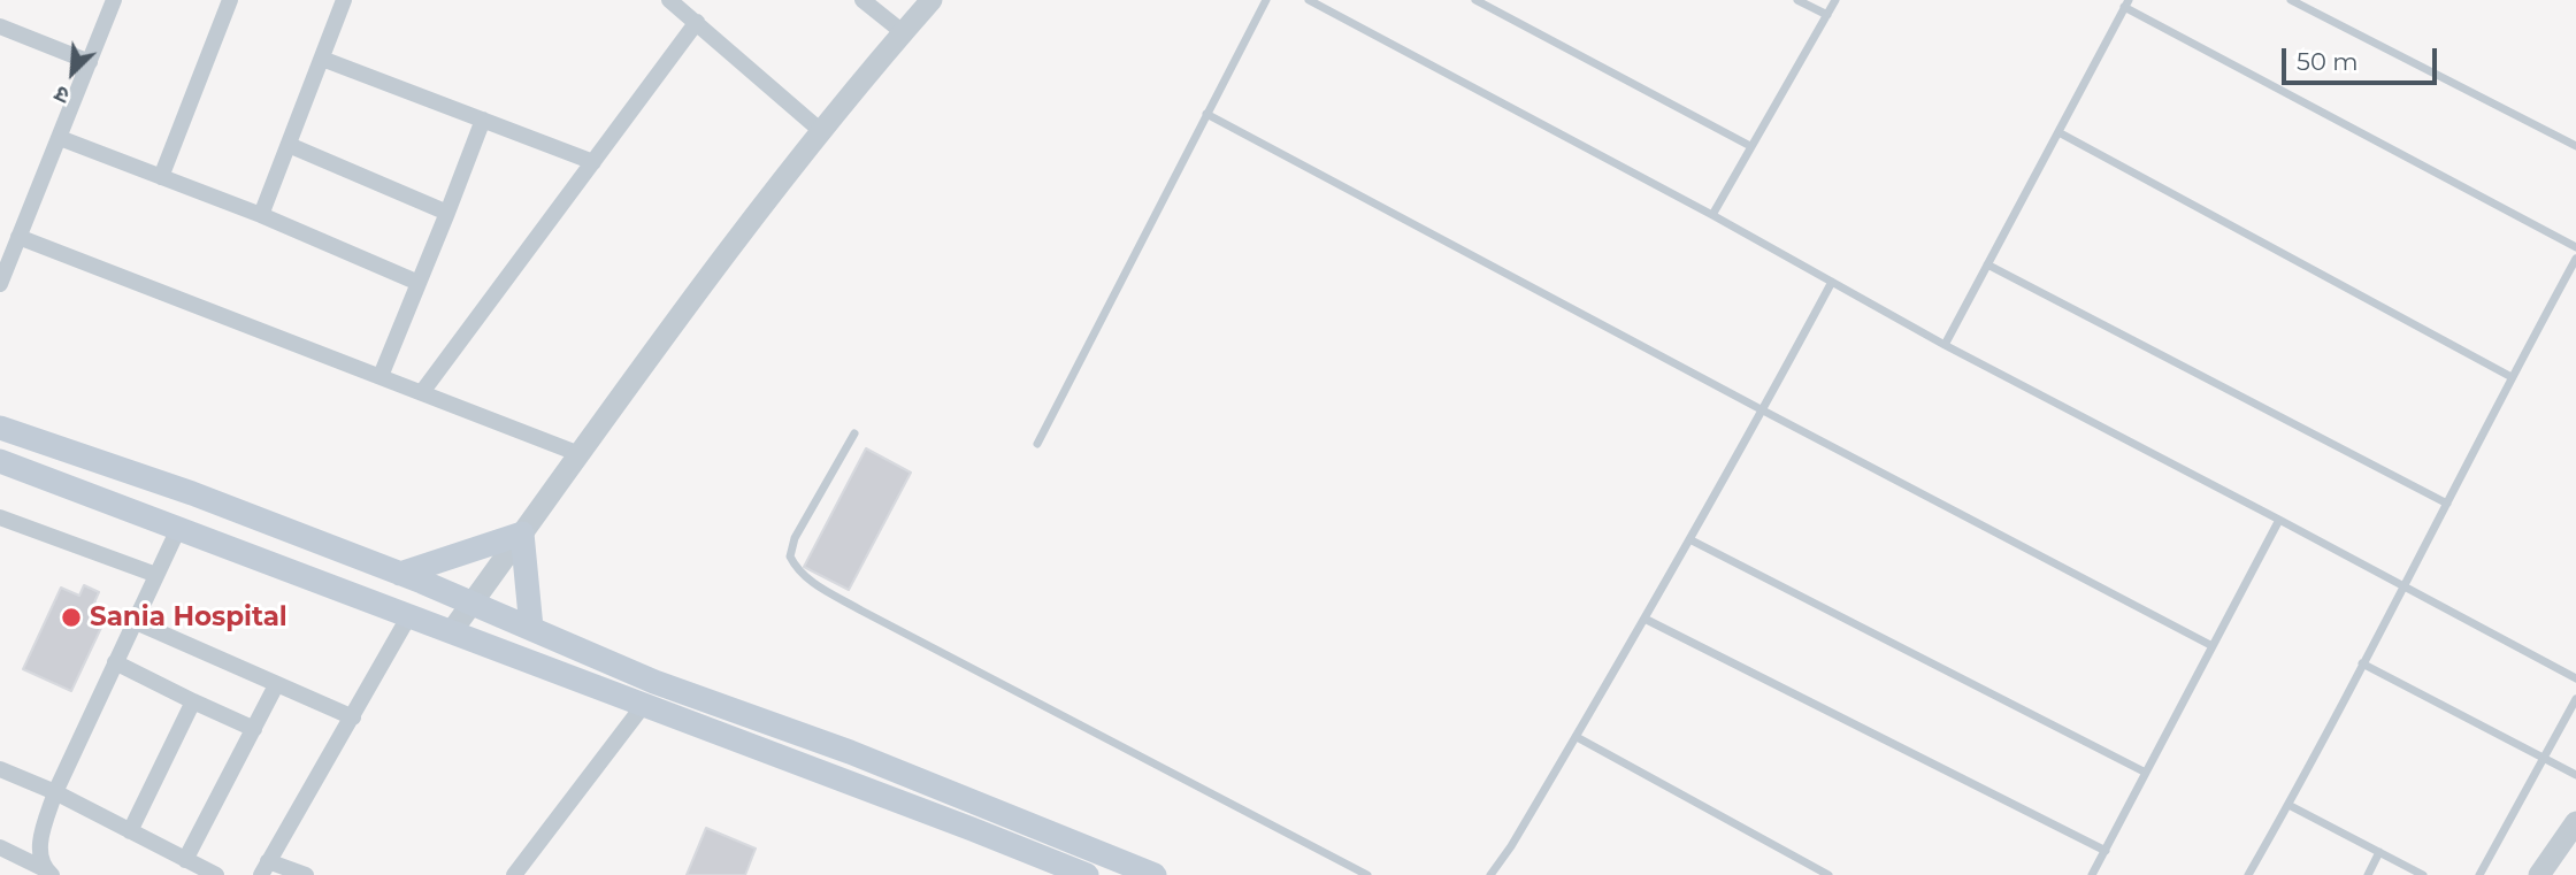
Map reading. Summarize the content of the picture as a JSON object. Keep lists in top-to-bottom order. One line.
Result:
{"places":["Sania Hospital"],"scale_bar":"50 m","north":"bottom left"}
